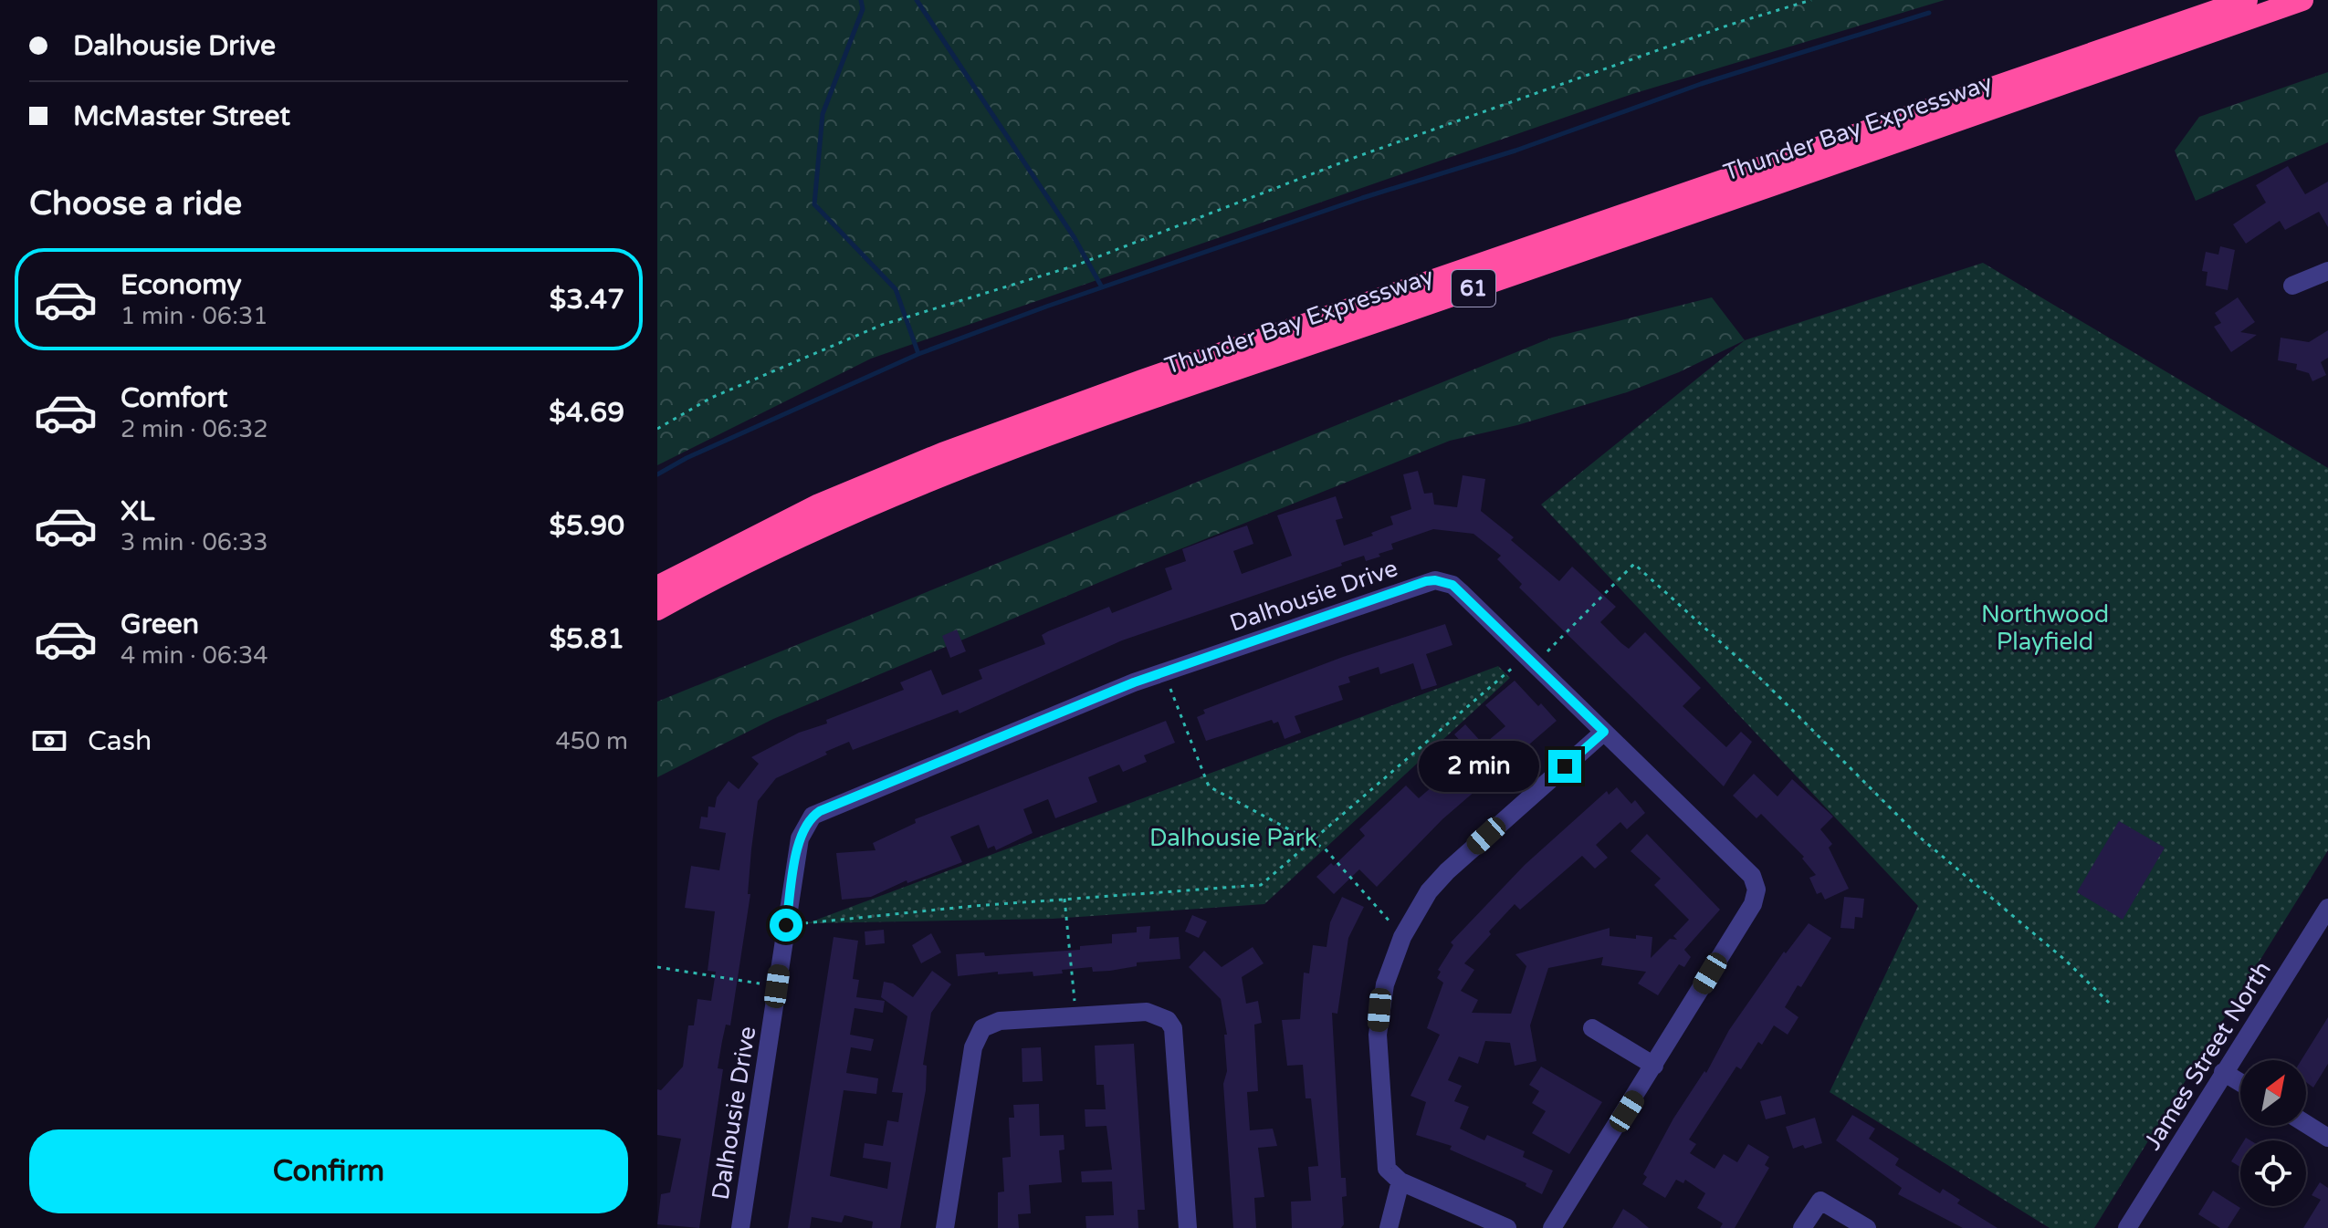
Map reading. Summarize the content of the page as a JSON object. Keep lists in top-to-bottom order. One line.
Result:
{"streets":{"highway":["Thunder Bay Expressway","61"],"street":["Dalhousie Drive","James Street North"]},"parks":["Northwood Playfield","Dalhousie Park"],"north":"top right","page":{"banner":["Dalhousie Drive","McMaster Street"],"heading":"Choose a ride","list":[{"name":"Economy","note":"1 min · 06:31","value":"$3.47"},{"name":"Comfort","note":"2 min · 06:32","value":"$4.69"},{"name":"XL","note":"3 min · 06:33","value":"$5.90"},{"name":"Green","note":"4 min · 06:34","value":"$5.81"}],"pay":["Cash","450 m"],"bubble":"2 min","buttons":"Confirm"}}
